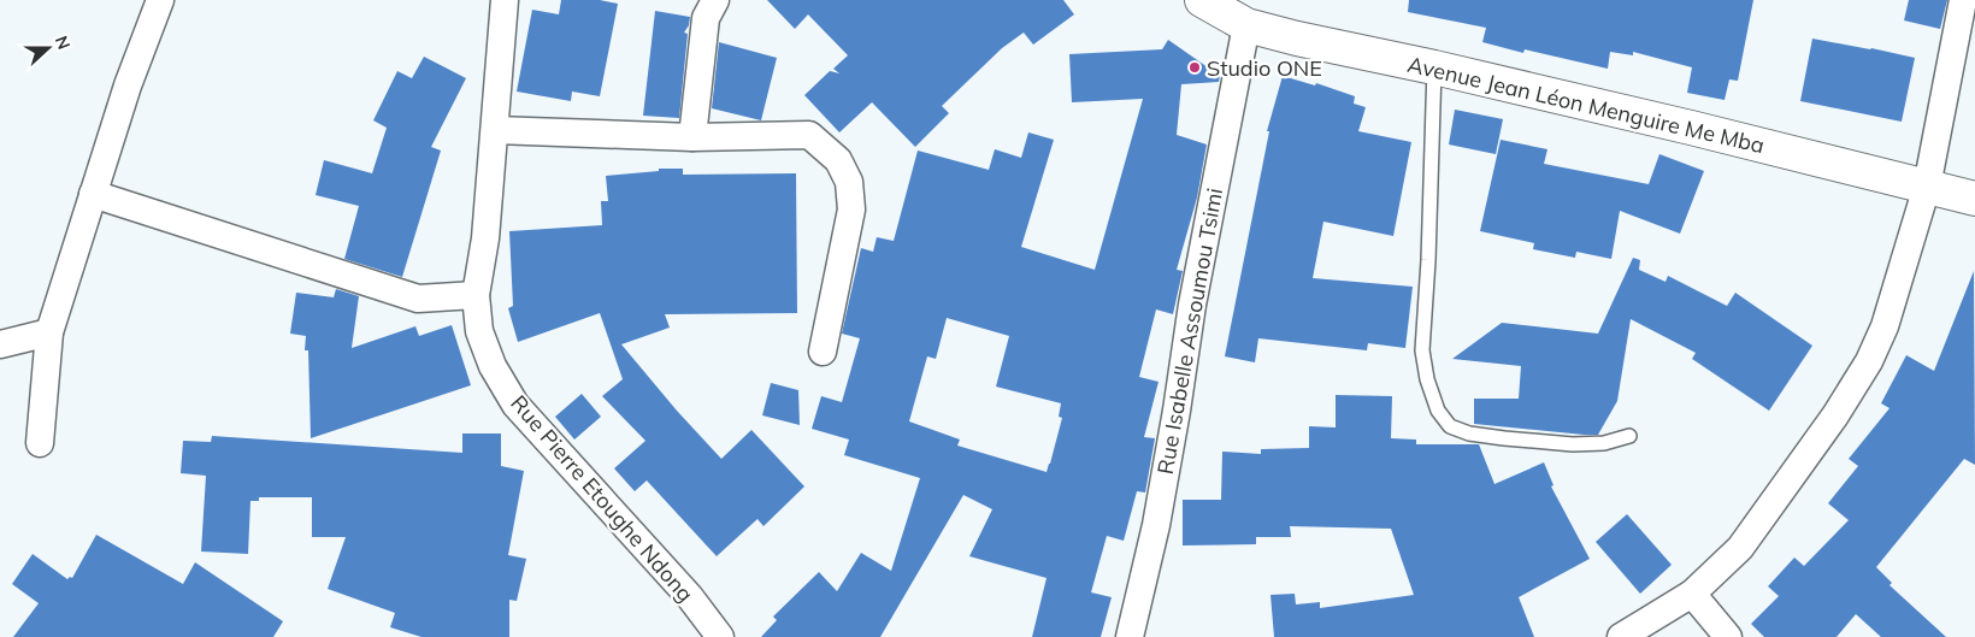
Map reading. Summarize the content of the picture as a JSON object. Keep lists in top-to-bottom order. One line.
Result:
{"streets":{"main road":["Avenue Jean Léon Menguire Me Mba"],"street":["Rue Isabelle Assoumou Tsimi","Rue Pierre Etoughe Ndong"]},"crossings":[["Avenue Jean Léon Menguire Me Mba","Rue Isabelle Assoumou Tsimi"]],"places":["Studio ONE"],"north":"right"}
